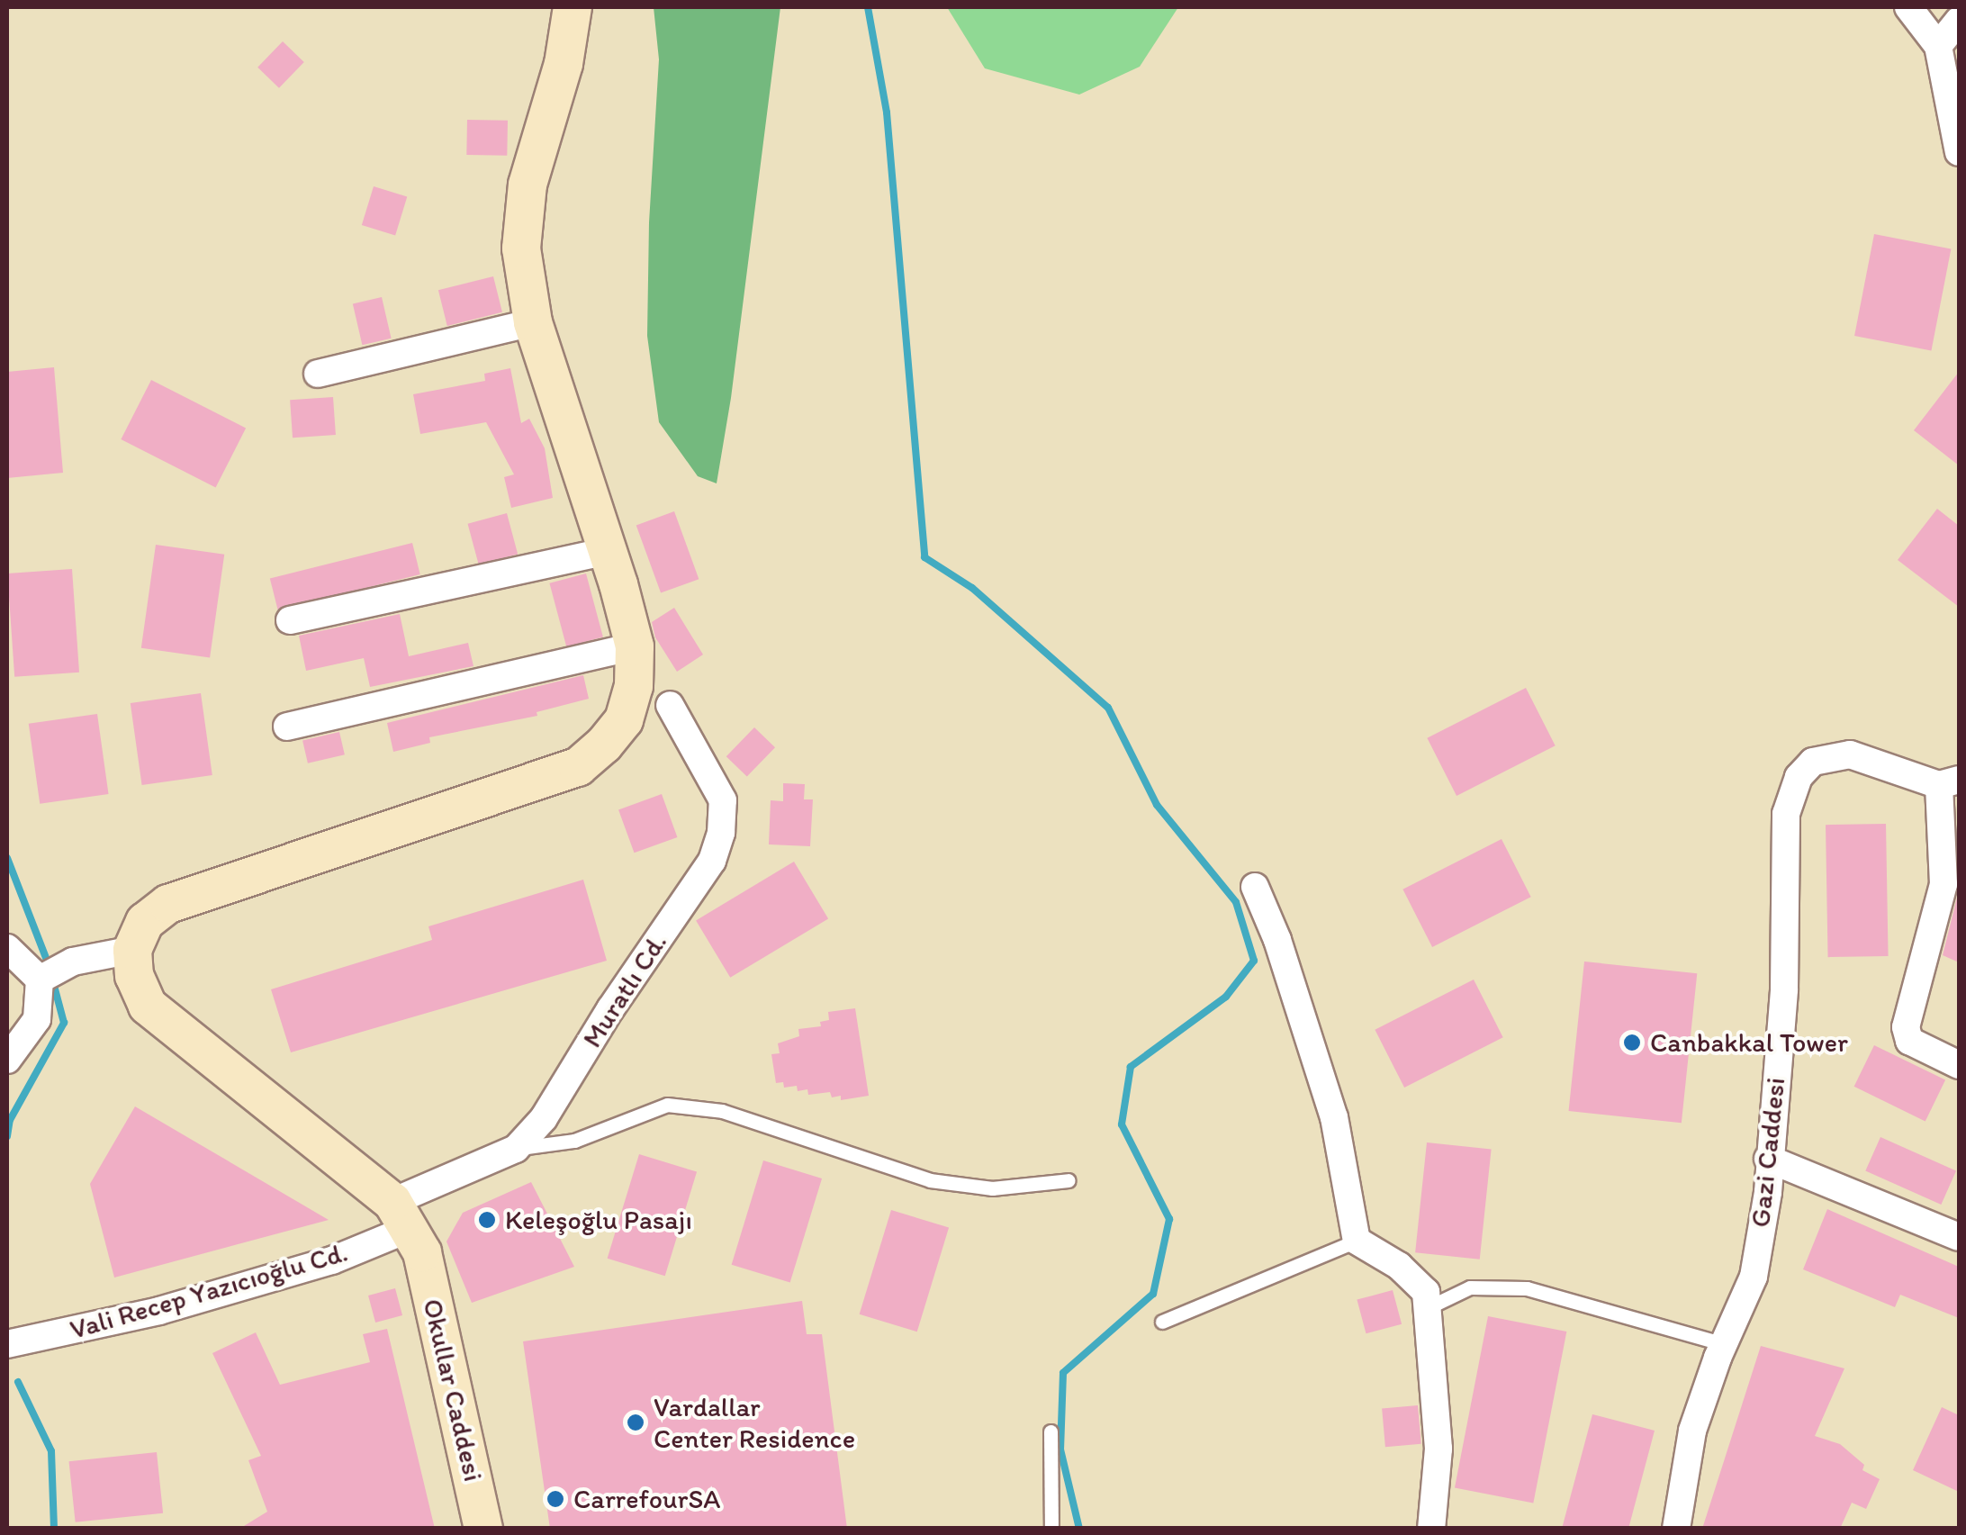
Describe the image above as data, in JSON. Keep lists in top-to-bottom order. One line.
{"streets":{"street":["Muratlı Cd.","Gazi Caddesi","Vali Recep Yazıcıoğlu Cd.","Okullar Caddesi"]},"crossings":[["Muratlı Cd.","Vali Recep Yazıcıoğlu Cd."],["Muratlı Cd.","Okullar Caddesi"],["Vali Recep Yazıcıoğlu Cd.","Okullar Caddesi"]],"places":["Canbakkal Tower","Keleşoğlu Pasajı","Vardallar Center Residence","CarrefourSA"]}
